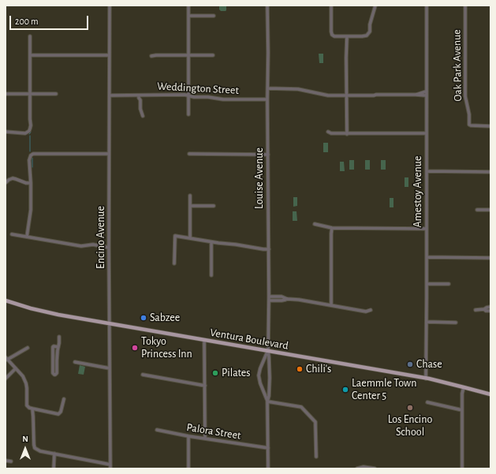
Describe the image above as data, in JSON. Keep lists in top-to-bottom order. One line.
{"streets":{"main road":["Ventura Boulevard"],"street":["Oak Park Avenue","Weddington Street","Louise Avenue","Amestoy Avenue","Encino Avenue","Palora Street"]},"crossings":[["Weddington Street","Louise Avenue"],["Weddington Street","Encino Avenue"],["Louise Avenue","Ventura Boulevard"],["Louise Avenue","Palora Street"],["Amestoy Avenue","Ventura Boulevard"],["Encino Avenue","Ventura Boulevard"]],"places":["Sabzee","Tokyo Princess Inn","Chase","Chili's","Pilates","Laemmle Town Center 5","Los Encino School"],"scale_bar":"200 m","north":"top"}
